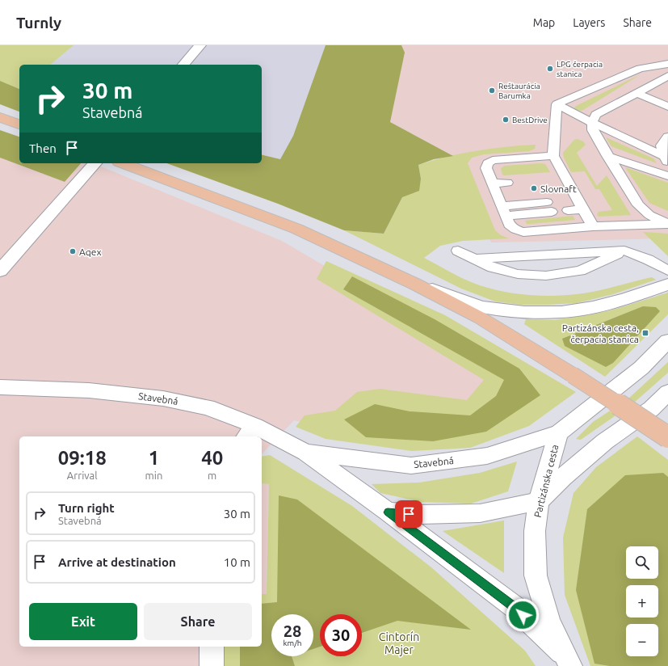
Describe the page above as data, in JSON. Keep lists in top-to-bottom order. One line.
{"streets":{"street":["Stavebná","Partizánska cesta"]},"crossings":[["Stavebná","Partizánska cesta"]],"parks":["Cintorín Majer"],"places":{"other":["LPG čerpacia stanica","Reštaurácia Barumka","BestDrive","Slovnaft","Aqex"],"transit":["Partizánska cesta, čerpacia stanica"]},"page":{"header":"Turnly","nav":["Map","Layers","Share"],"turn":["30 m","Stavebná"],"then":"Then","eta":["09:18","Arrival","1","min","40","m"],"list":[{"name":"Turn right","note":"Stavebná","value":"30 m"},{"name":"Arrive at destination","value":"10 m"}],"map_buttons":["+","−"],"buttons":["Exit","Share"],"speed":"28 km/h","limit":"30"}}
